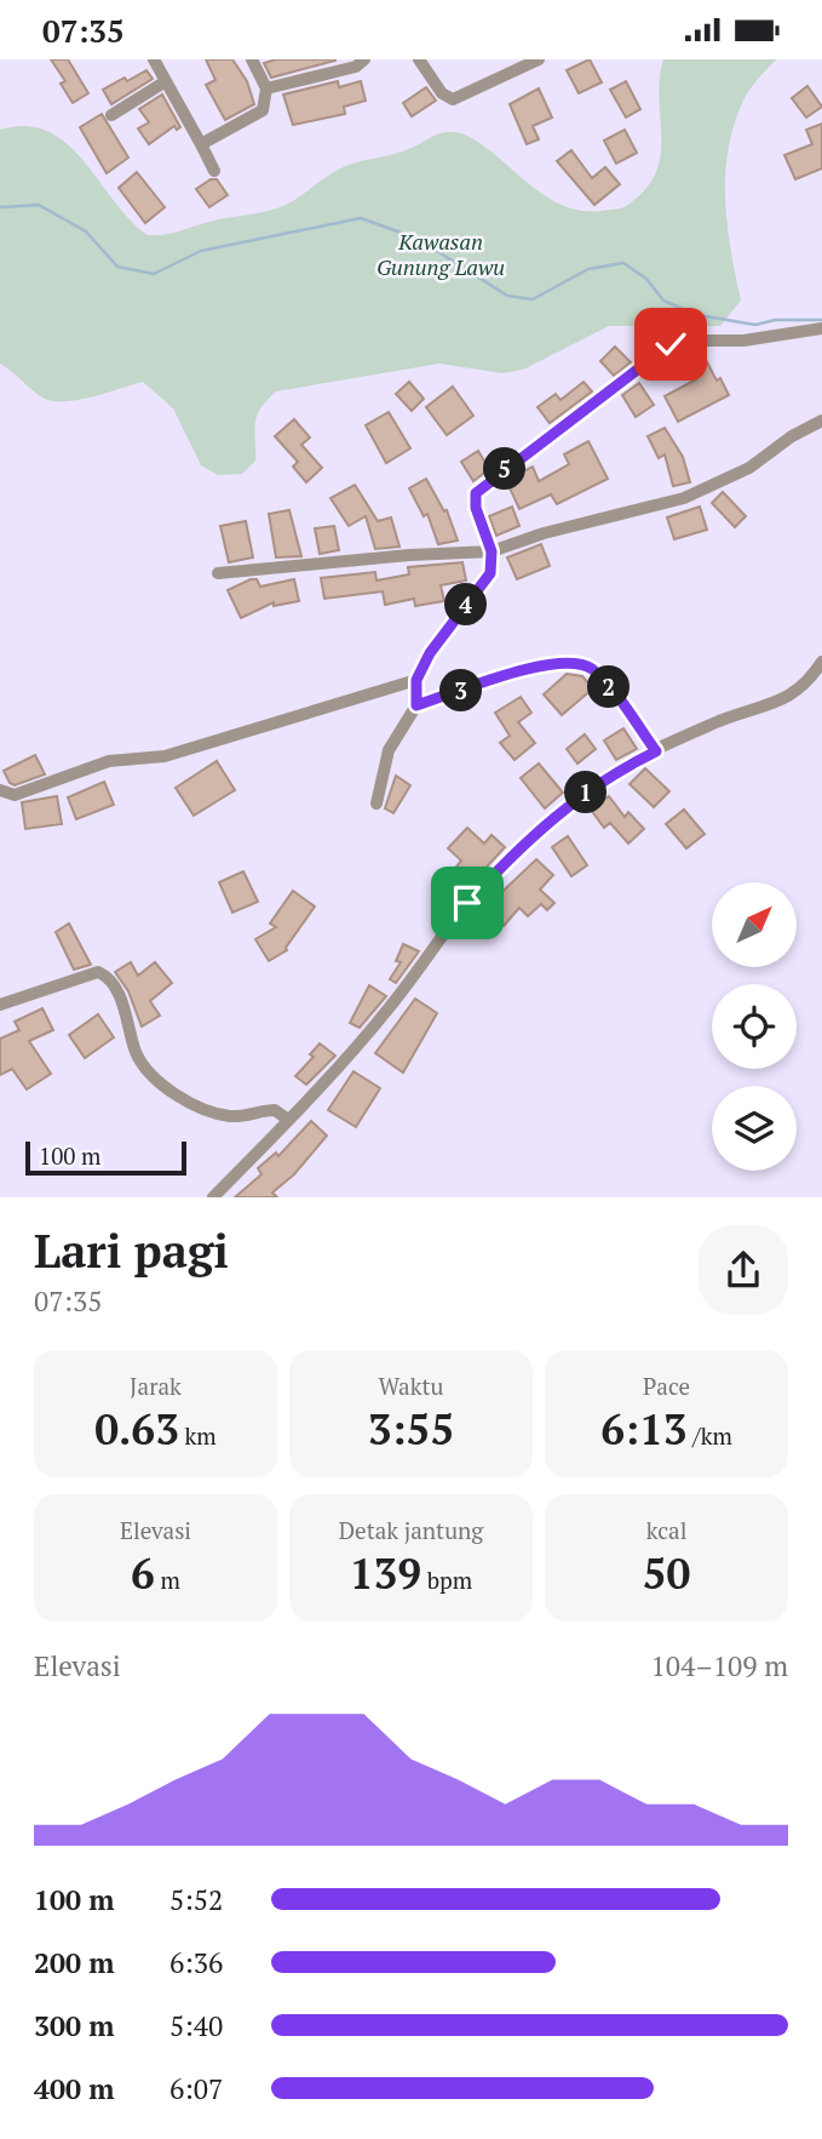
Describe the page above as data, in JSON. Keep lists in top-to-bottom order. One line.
{"parks":["Kawasan Gunung Lawu"],"scale_bar":"100 m","north":"top right","page":{"status":"07:35","pins":["5","4","2","3","1"],"scale":"100 m","heading":["Lari pagi","07:35"],"stats":[["Jarak","0.63 km"],["Waktu","3:55"],["Pace","6:13 /km"],["Elevasi","6 m"],["Detak jantung","139 bpm"],["kcal","50"]],"chart":["Elevasi","104–109 m"],"list":[{"name":"100 m","note":"5:52"},{"name":"200 m","note":"6:36"},{"name":"300 m","note":"5:40"},{"name":"400 m","note":"6:07"}]}}
